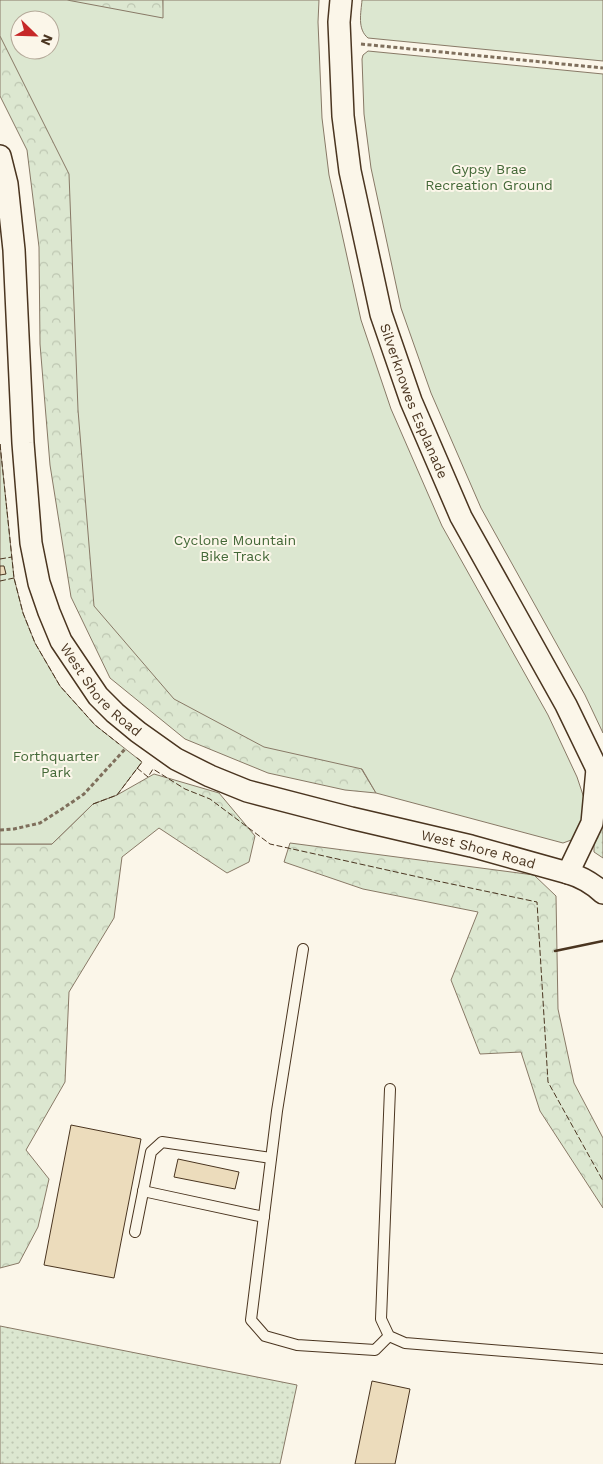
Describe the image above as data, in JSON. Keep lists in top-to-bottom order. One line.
{"streets":{"street":["Silverknowes Esplanade","West Shore Road"]},"crossings":[["Silverknowes Esplanade","West Shore Road"]],"parks":["Gypsy Brae Recreation Ground","Cyclone Mountain Bike Track","Forthquarter Park"],"north":"bottom right"}
